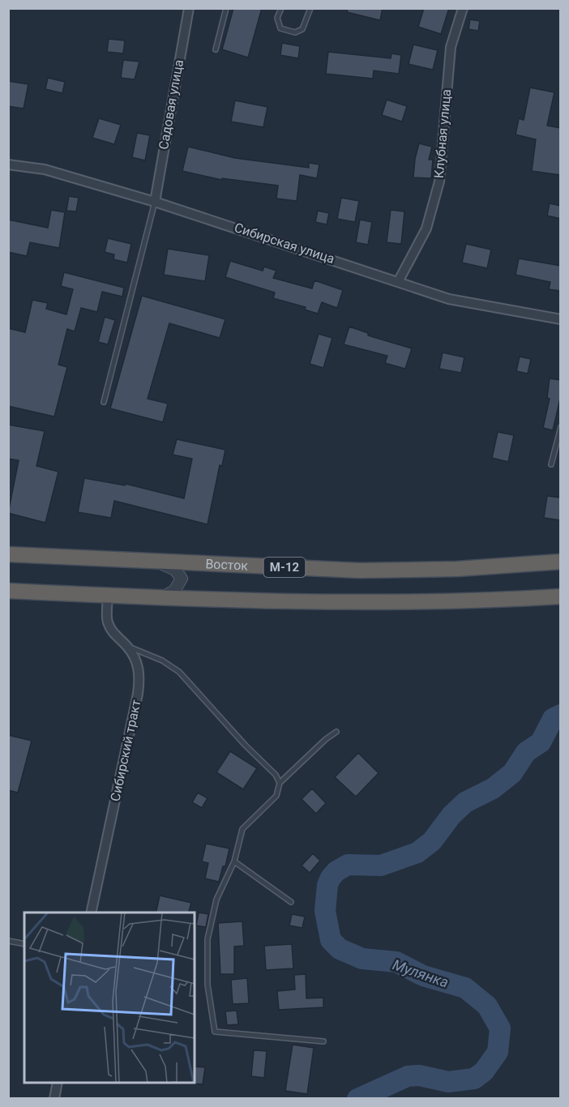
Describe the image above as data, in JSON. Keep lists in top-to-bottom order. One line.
{"streets":{"highway":["Восток","М-12"],"street":["Садовая улица","Клубная улица","Сибирская улица","Сибирский тракт"]},"crossings":[["Садовая улица","Сибирская улица"],["Клубная улица","Сибирская улица"]],"water":["Мулянка"]}
